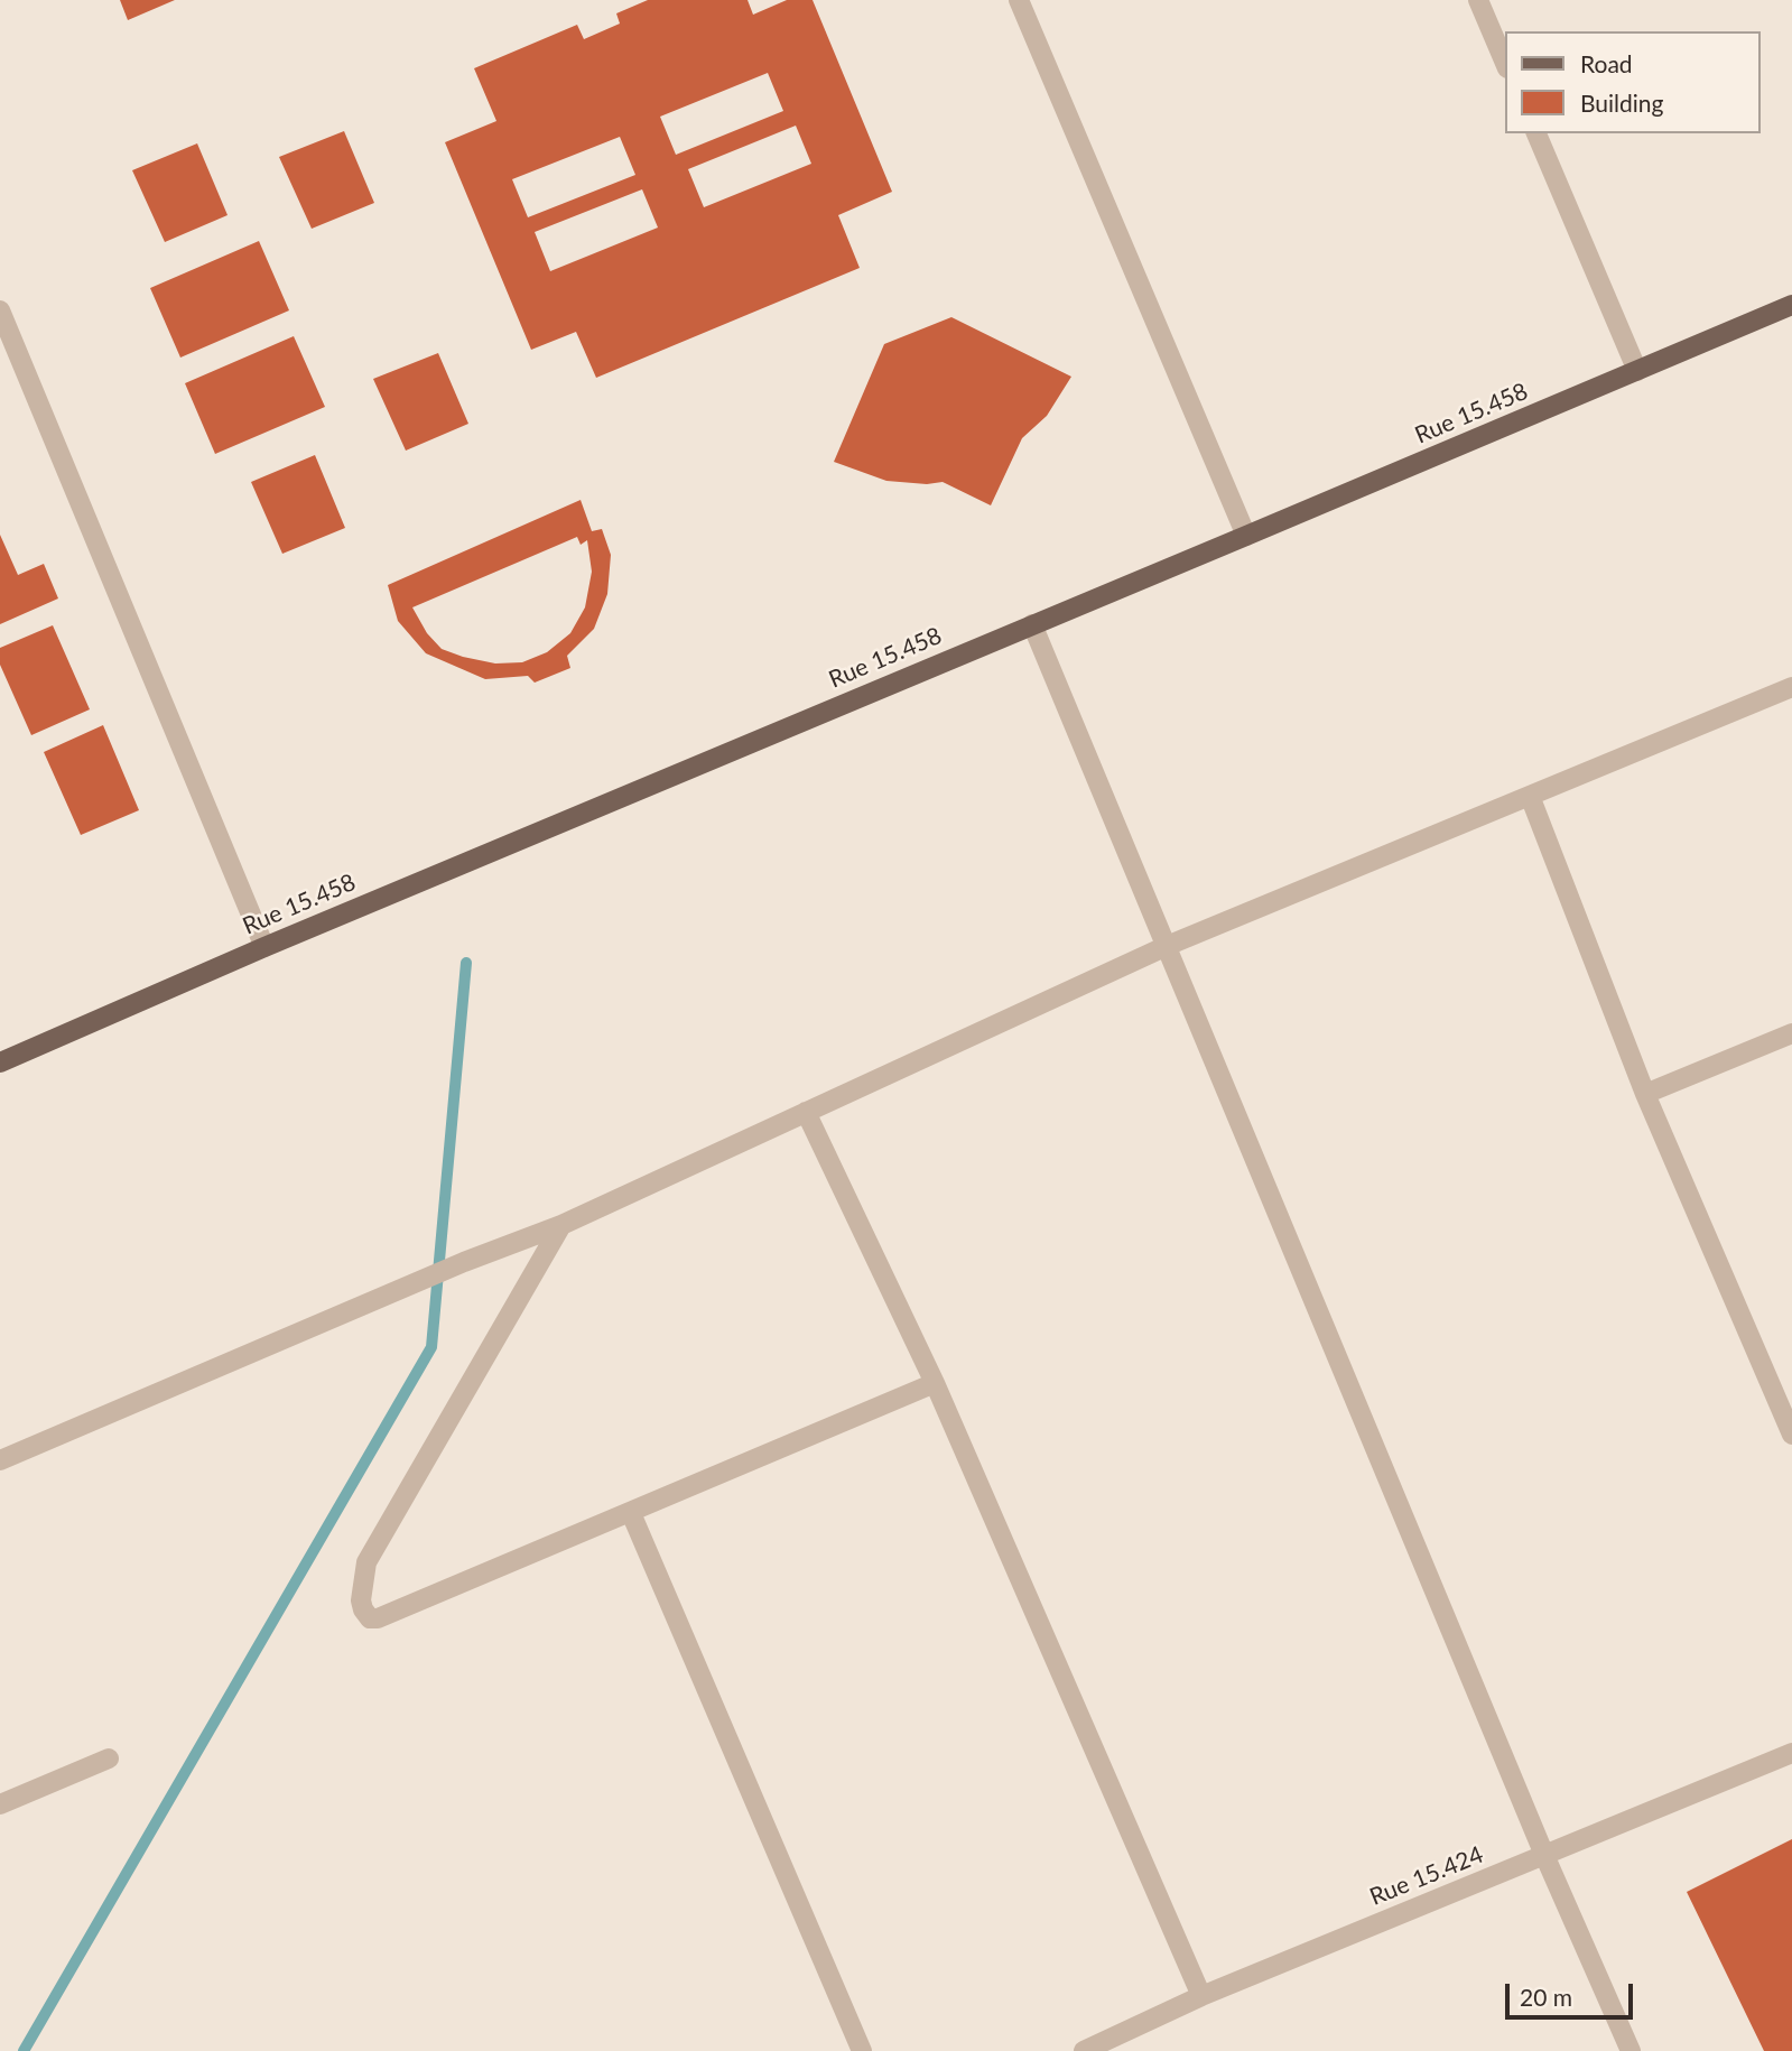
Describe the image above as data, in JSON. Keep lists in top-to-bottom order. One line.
{"streets":{"main road":["Rue 15.458"],"street":["Rue 15.424"]},"legend":["Road","Building"],"scale_bar":"20 m"}
